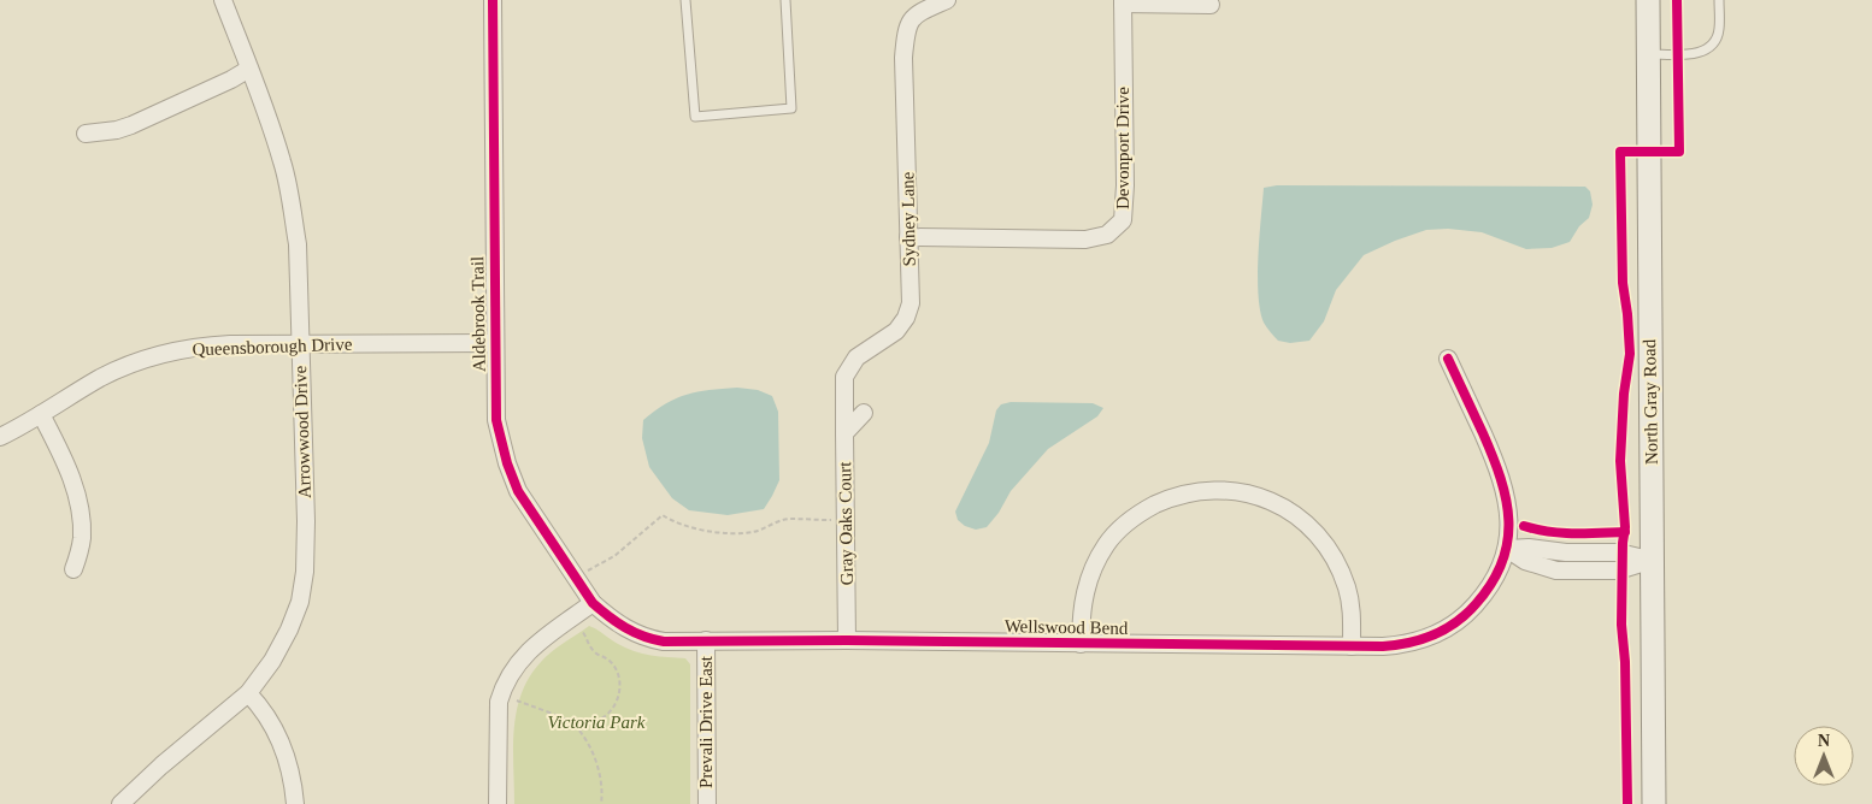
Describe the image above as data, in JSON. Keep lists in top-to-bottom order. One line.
{"streets":{"street":["Devonport Drive","Sydney Lane","Aldebrook Trail","Queensborough Drive","North Gray Road","Arrowwood Drive","Gray Oaks Court","Wellswood Bend","Prevali Drive East"]},"crossings":[["Devonport Drive","Sydney Lane"],["Sydney Lane","Gray Oaks Court"],["Aldebrook Trail","Queensborough Drive"],["Aldebrook Trail","Wellswood Bend"],["Queensborough Drive","Arrowwood Drive"],["Gray Oaks Court","Wellswood Bend"],["Wellswood Bend","Prevali Drive East"]],"parks":["Victoria Park"],"north":"top"}
